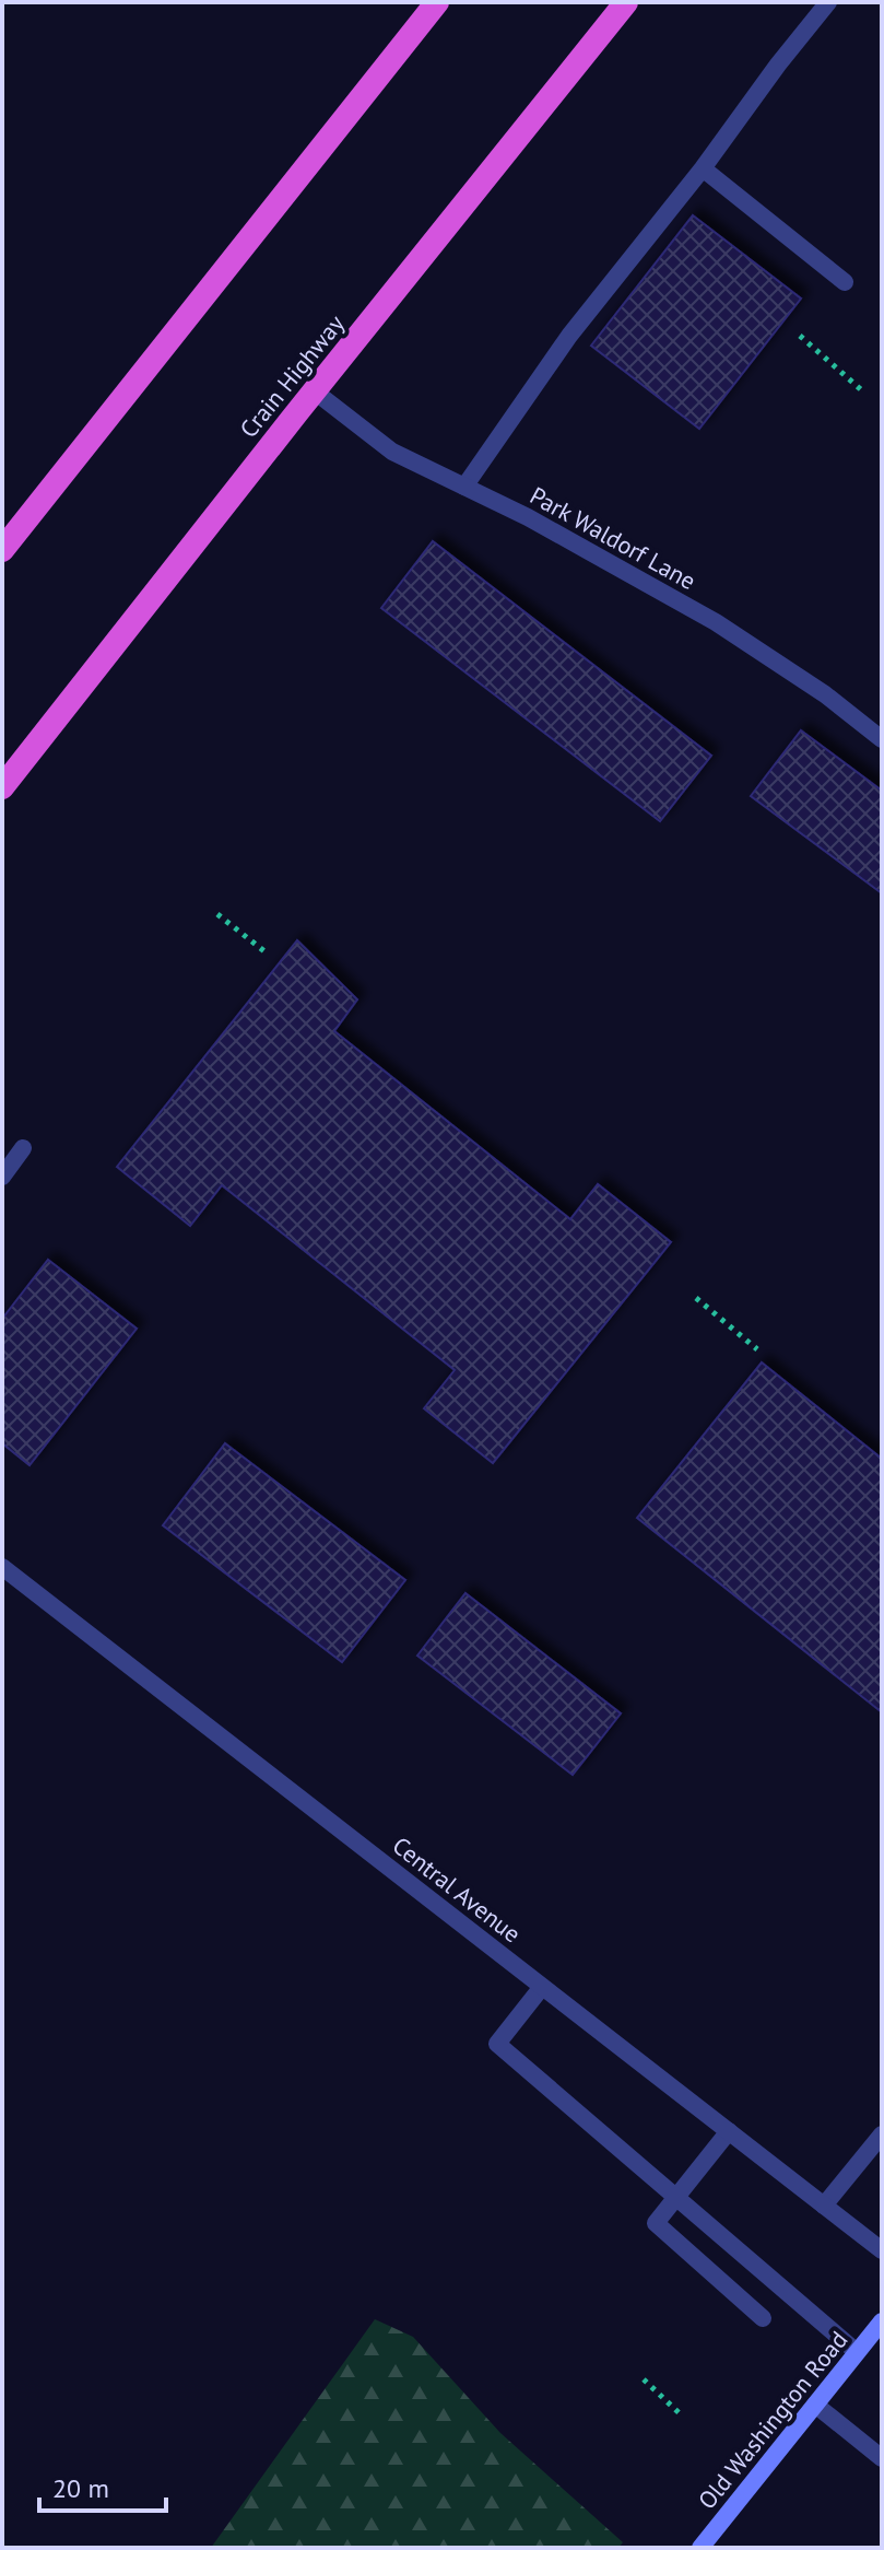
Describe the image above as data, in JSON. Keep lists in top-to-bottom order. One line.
{"streets":{"highway":["Crain Highway"],"main road":["Old Washington Road"],"street":["Park Waldorf Lane","Central Avenue"]},"crossings":[["Crain Highway","Park Waldorf Lane"]],"scale_bar":"20 m"}
